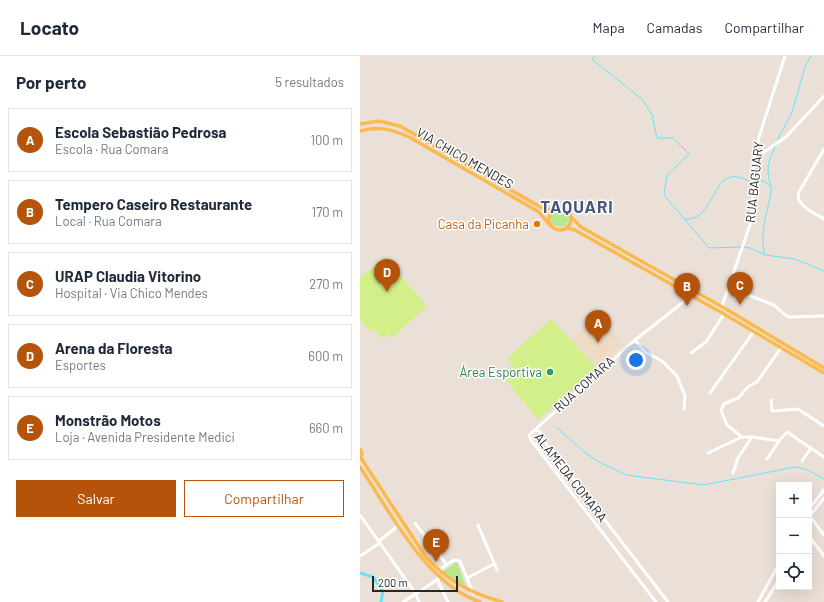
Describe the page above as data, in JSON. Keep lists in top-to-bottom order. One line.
{"streets":{"main road":["VIA CHICO MENDES"],"street":["RUA BAGUARY","RUA COMARA","ALAMEDA COMARA"]},"crossings":[["RUA COMARA","ALAMEDA COMARA"]],"districts":["TAQUARI"],"places":["Casa da Picanha","Área Esportiva"],"scale_bar":"200 m","page":{"header":"Locato","nav":["Mapa","Camadas","Compartilhar"],"heading":["Por perto","5 resultados"],"list":[{"mark":"A","name":"Escola Sebastião Pedrosa","note":"Escola · Rua Comara","value":"100 m"},{"mark":"B","name":"Tempero Caseiro Restaurante","note":"Local · Rua Comara","value":"170 m"},{"mark":"C","name":"URAP Claudia Vitorino","note":"Hospital · Via Chico Mendes","value":"270 m"},{"mark":"D","name":"Arena da Floresta","note":"Esportes","value":"600 m"},{"mark":"E","name":"Monstrão Motos","note":"Loja · Avenida Presidente Medici","value":"660 m"}],"pins":["D","C","B","A","E"],"buttons":["Salvar","Compartilhar"],"map_buttons":["+","−"],"scale":"200 m"}}
